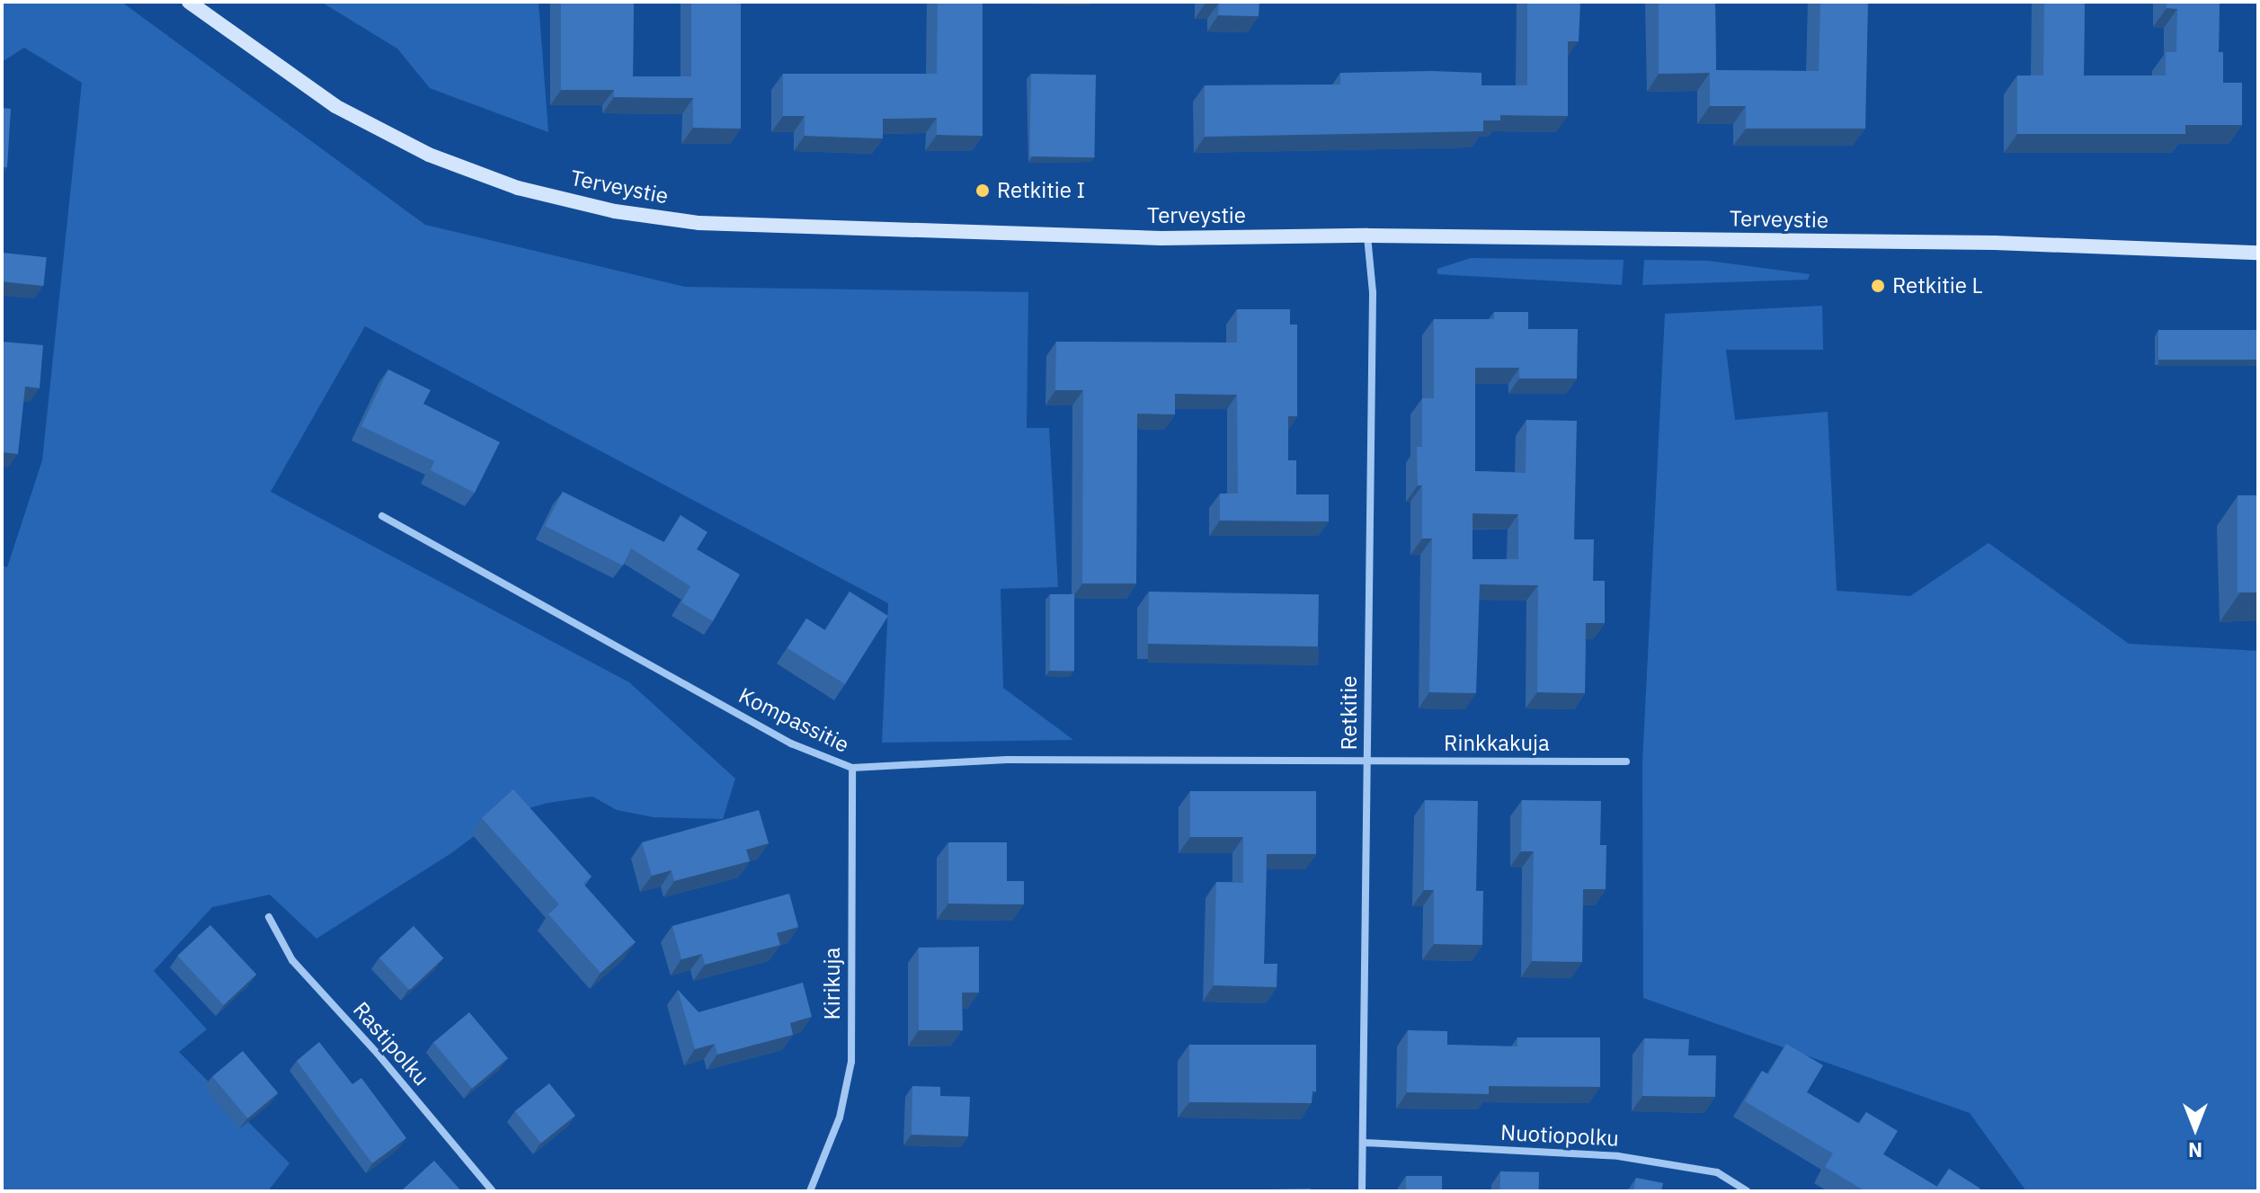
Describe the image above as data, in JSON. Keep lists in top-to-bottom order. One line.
{"streets":{"main road":["Terveystie"],"street":["Retkitie","Kompassitie","Rinkkakuja","Kirikuja","Rastipolku","Nuotiopolku"]},"crossings":[["Terveystie","Retkitie"],["Retkitie","Kompassitie"],["Retkitie","Rinkkakuja"],["Retkitie","Nuotiopolku"],["Kompassitie","Rinkkakuja"],["Kompassitie","Kirikuja"]],"places":["Retkitie I","Retkitie L"],"north":"bottom"}
